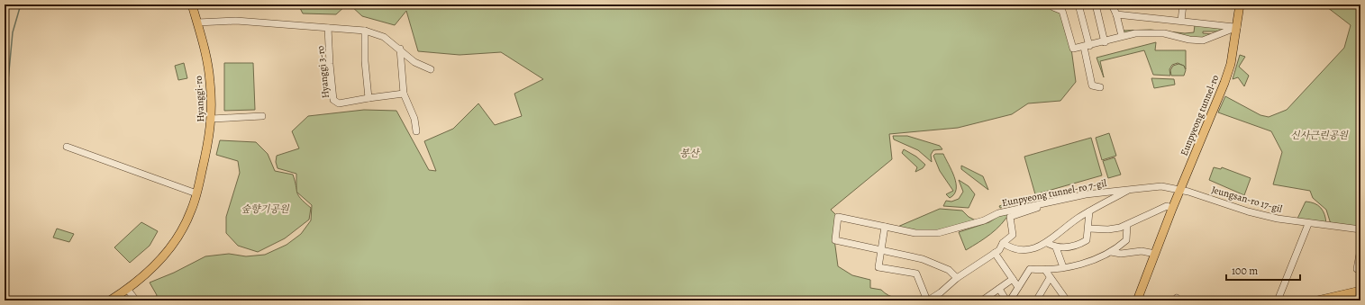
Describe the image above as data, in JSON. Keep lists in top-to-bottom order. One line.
{"streets":{"main road":["Hyanggi-ro","Eunpyeong tunnel-ro"],"street":["Hyanggi 3-ro","Eunpyeong tunnel-ro 7-gil","Jeungsan-ro 17-gil"]},"crossings":[["Eunpyeong tunnel-ro","Eunpyeong tunnel-ro 7-gil"],["Eunpyeong tunnel-ro","Jeungsan-ro 17-gil"],["Eunpyeong tunnel-ro 7-gil","Jeungsan-ro 17-gil"]],"parks":["신사근린공원","봉산","숲향기공원"],"scale_bar":"100 m"}
